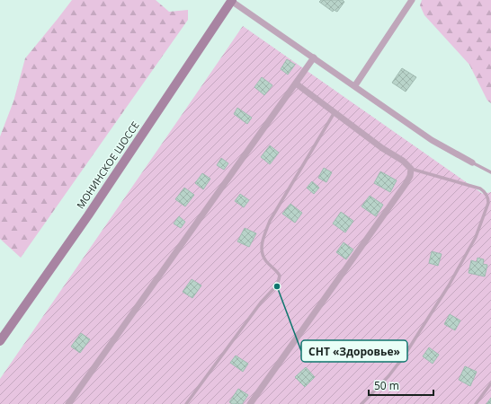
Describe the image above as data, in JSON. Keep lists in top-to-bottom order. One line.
{"streets":{"main road":["МОНИНСКОЕ ШОССЕ"]},"places":["СНТ «Здоровье»"],"scale_bar":"50 m"}
